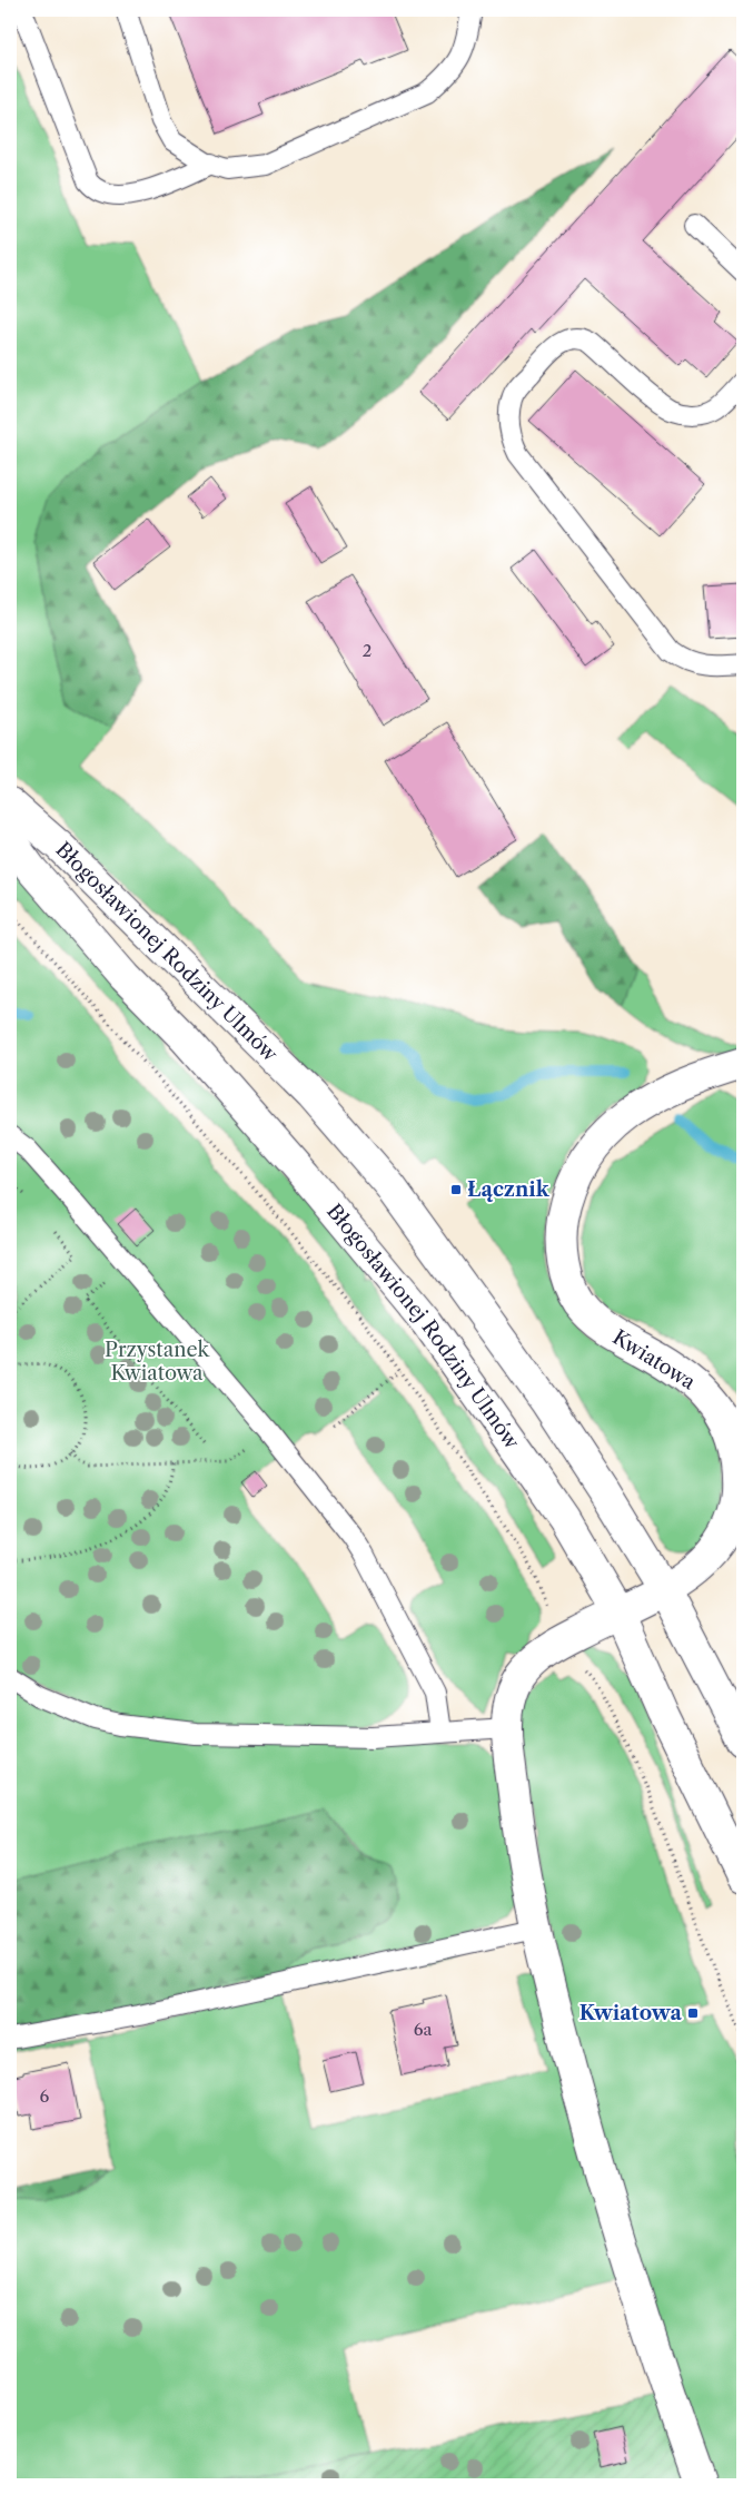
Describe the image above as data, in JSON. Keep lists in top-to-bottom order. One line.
{"streets":{"main road":["Błogosławionej Rodziny Ulmów","Kwiatowa"]},"crossings":[["Błogosławionej Rodziny Ulmów","Kwiatowa"]],"parks":["Przystanek Kwiatowa"],"places":{"transit":["Łącznik","Kwiatowa"]},"house_numbers":["2","6a","6"]}
